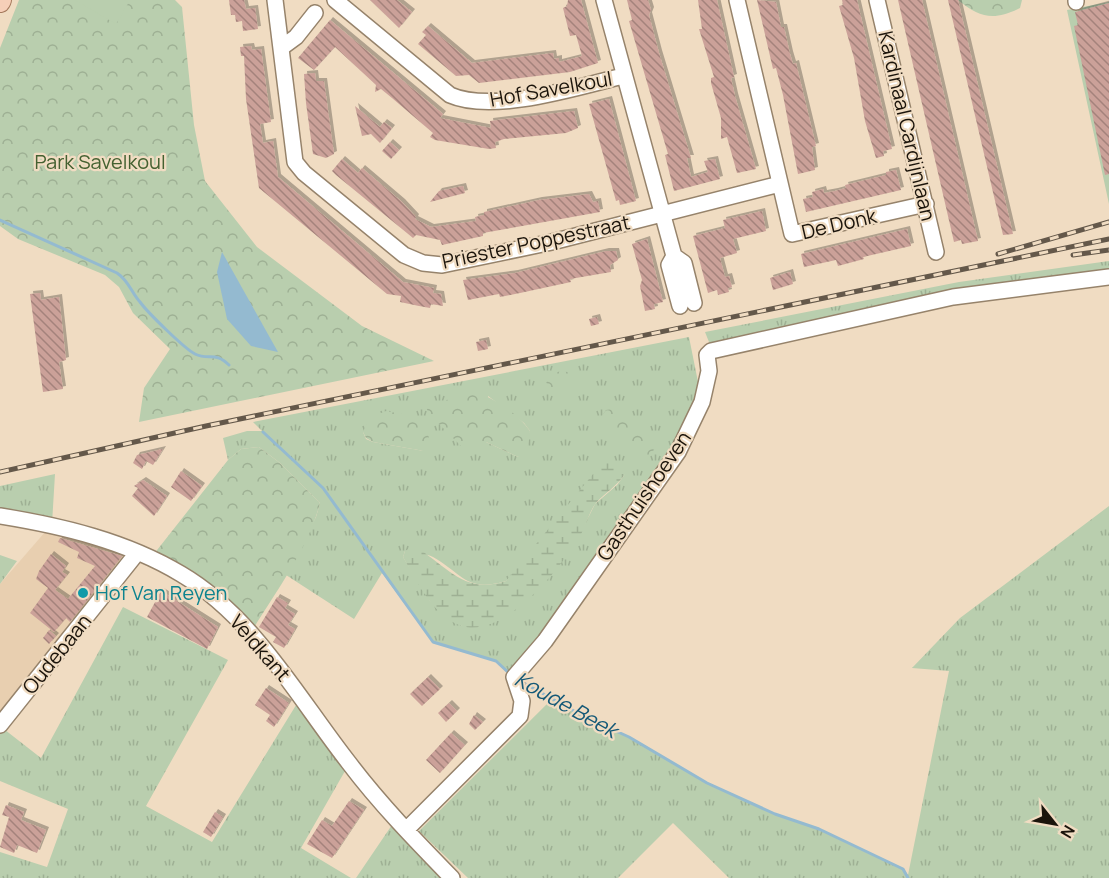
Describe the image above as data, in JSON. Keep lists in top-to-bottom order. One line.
{"streets":{"street":["Hof Savelkoul","Kardinaal Cardijnlaan","De Donk","Priester Poppestraat","Gasthuishoeven","Veldkant","Oudebaan"]},"crossings":[["Kardinaal Cardijnlaan","De Donk"],["De Donk","Priester Poppestraat"],["Gasthuishoeven","Veldkant"],["Veldkant","Oudebaan"]],"water":["Koude Beek"],"parks":["Park Savelkoul"],"places":["Hof Van Reyen"],"north":"bottom right"}
